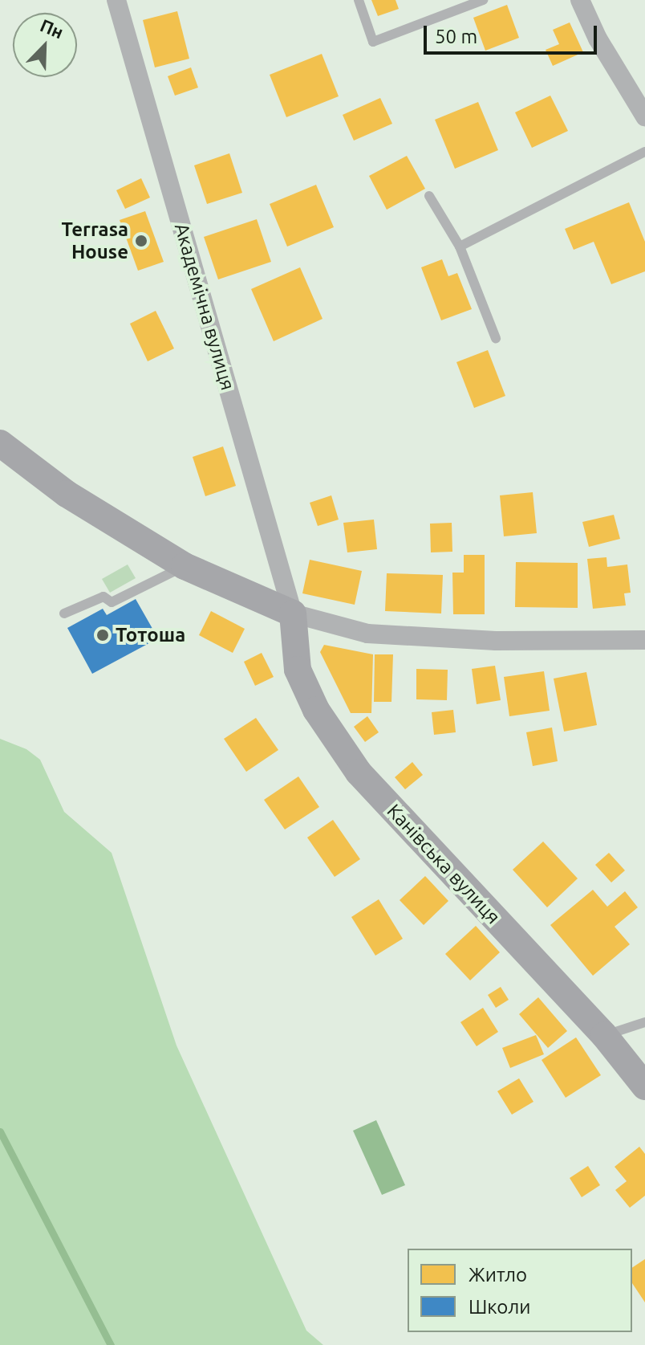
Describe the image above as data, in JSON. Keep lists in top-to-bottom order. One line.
{"streets":{"street":["Академічна вулиця","Канівська вулиця"]},"crossings":[["Академічна вулиця","Канівська вулиця"]],"places":["Terrasa House","Тотоша"],"legend":["Житло","Школи"],"scale_bar":"50 m","north":"top right"}
